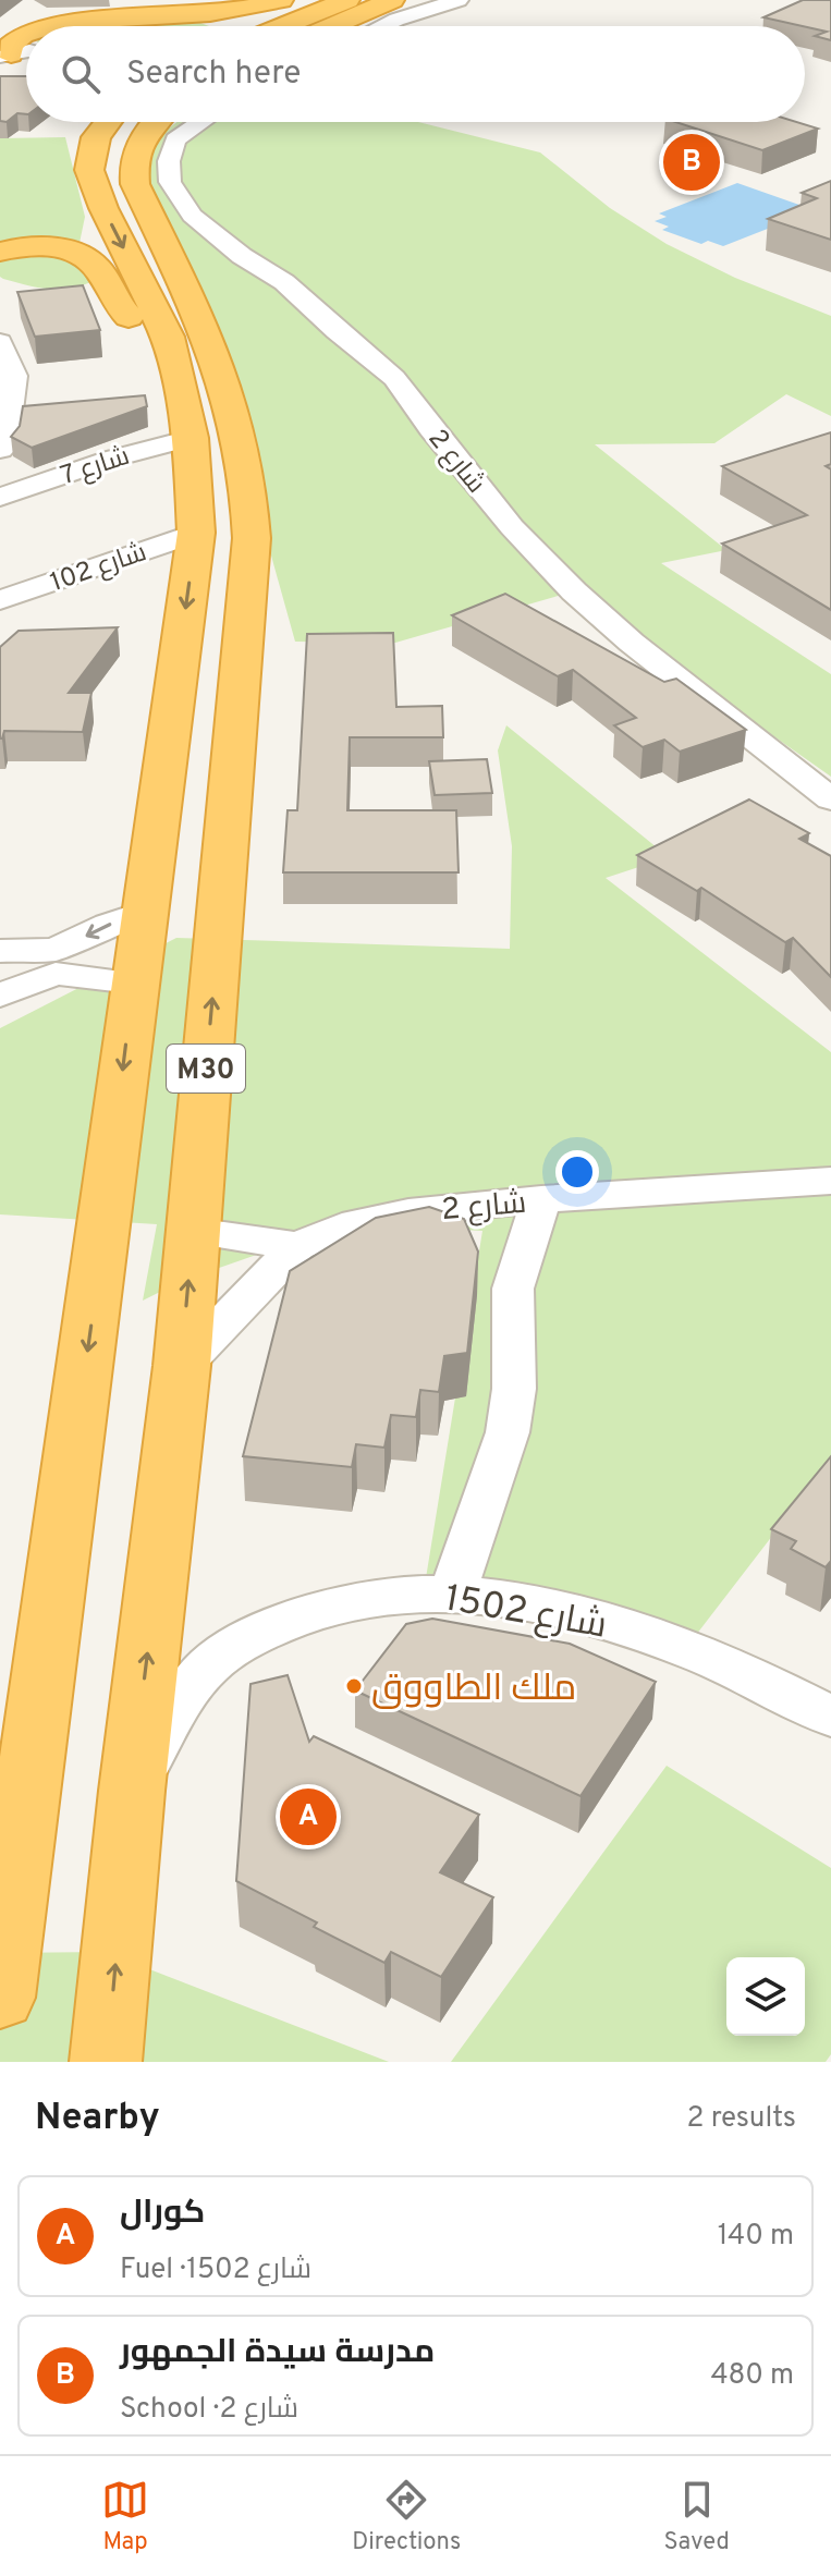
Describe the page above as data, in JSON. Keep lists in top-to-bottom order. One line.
{"streets":{"highway":["M30"],"street":["شارع 2","شارع 7","شارع 102","شارع 1502"]},"crossings":[["شارع 2","M30"],["شارع 7","M30"],["شارع 102","M30"],["M30","شارع 1502"]],"places":["ملك الطاووق"],"page":{"search":"Search here","pins":["B","A"],"heading":["Nearby","2 results"],"list":[{"mark":"A","name":"كورال","note":"Fuel · شارع 1502","value":"140 m"},{"mark":"B","name":"مدرسة سيدة الجمهور","note":"School · شارع 2","value":"480 m"}],"nav":["Map","Directions","Saved"]}}
